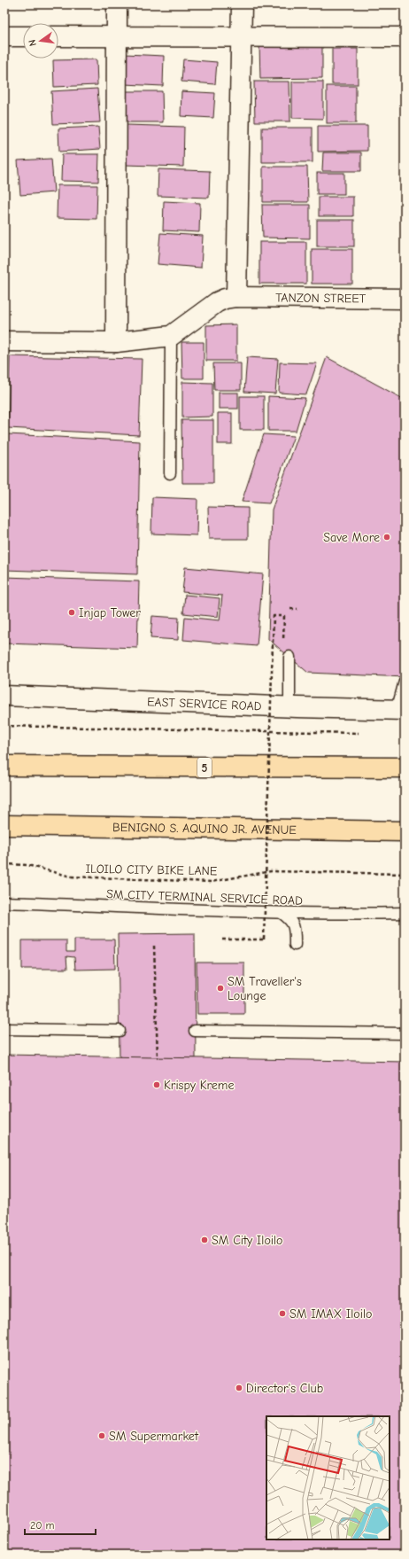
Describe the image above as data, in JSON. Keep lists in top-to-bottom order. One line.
{"streets":{"highway":["5","BENIGNO S. AQUINO JR. AVENUE"],"street":["TANZON STREET","EAST SERVICE ROAD"],"lane":["SM CITY TERMINAL SERVICE ROAD"],"path":["ILOILO CITY BIKE LANE"]},"places":["Save More","Injap Tower","SM Traveller's Lounge","Krispy Kreme","SM City Iloilo","SM IMAX Iloilo","Director's Club","SM Supermarket"],"scale_bar":"20 m","north":"left"}
